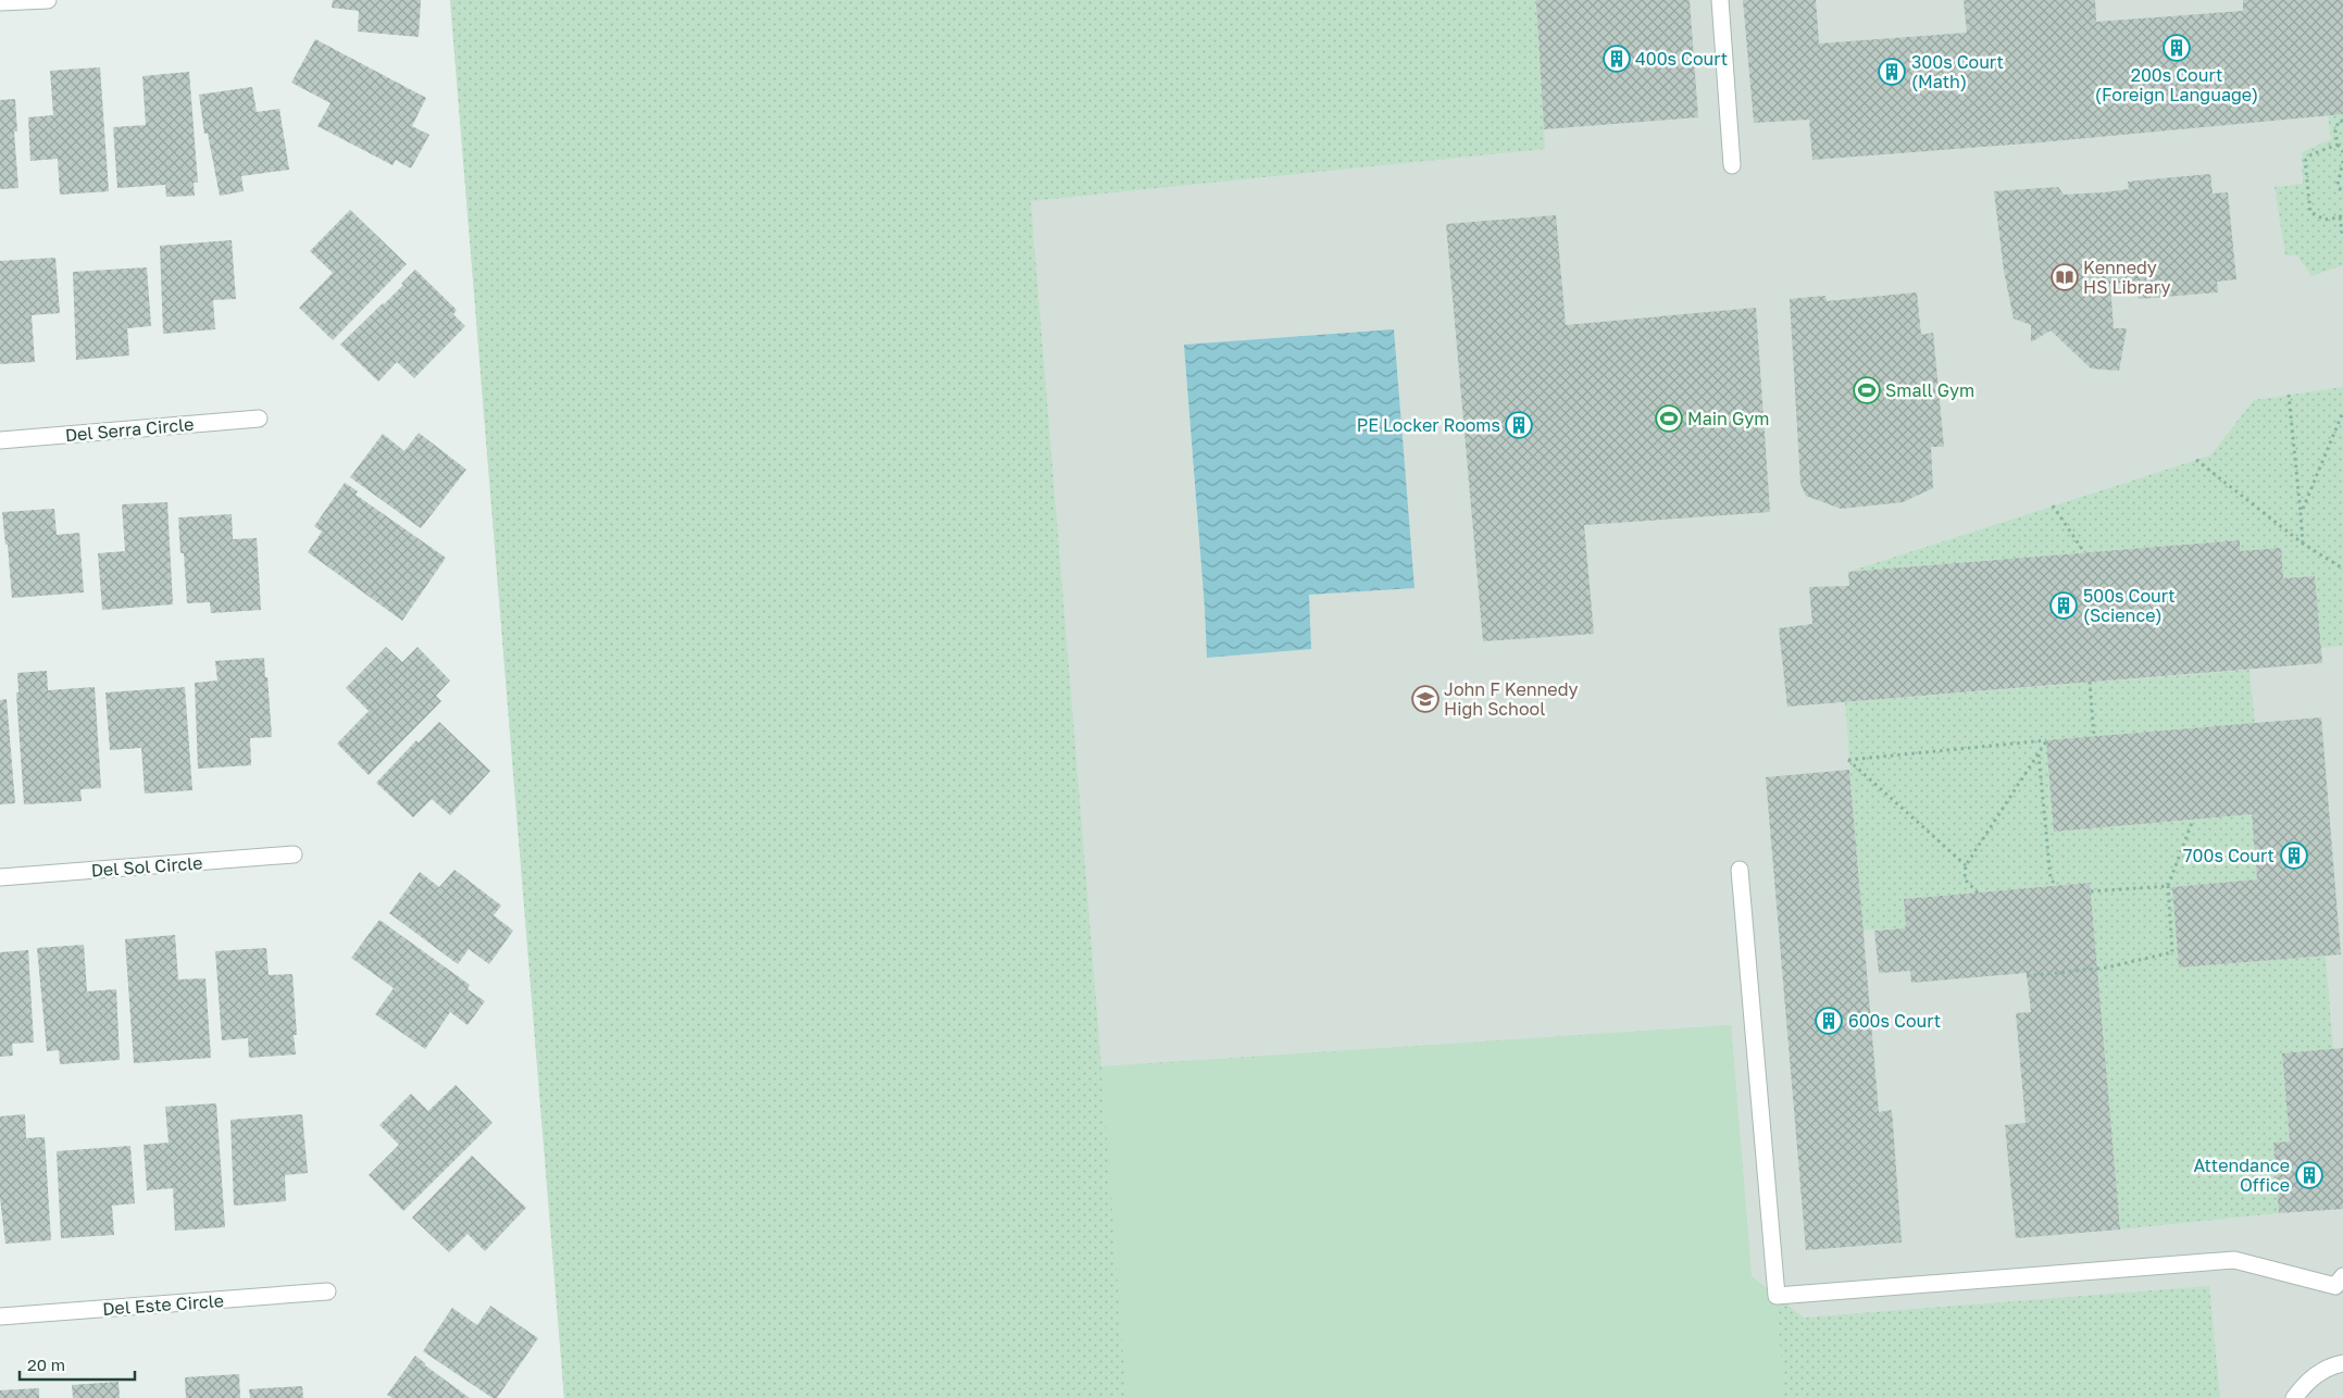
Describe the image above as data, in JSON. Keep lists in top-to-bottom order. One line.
{"streets":{"street":["Del Serra Circle","Del Sol Circle","Del Este Circle"]},"places":{"building":["200s Court (Foreign Language)","400s Court","300s Court (Math)","PE Locker Rooms","500s Court (Science)","700s Court","600s Court","Attendance Office"],"library":["Kennedy HS Library"],"sports":["Small Gym","Main Gym"],"school or university":["John F Kennedy High School"]},"scale_bar":"20 m"}
